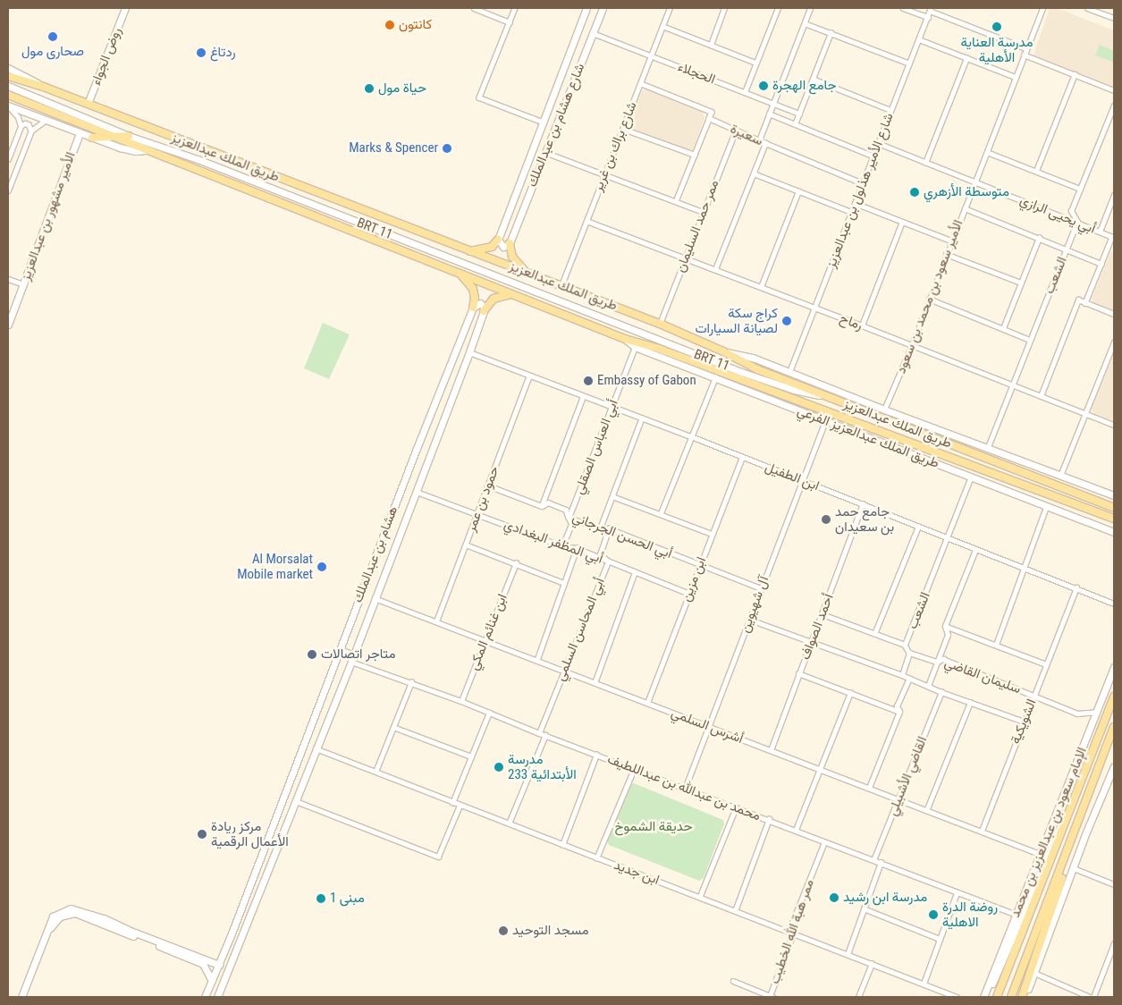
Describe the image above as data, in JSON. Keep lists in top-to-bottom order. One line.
{"streets":{"main road":["طريق الملك عبدالعزيز","الإمام سعود بن عبدالعزيز بن محمد"],"street":["روض الجواء","الحجلاء","شارع هشام بن عبدالملك","سعيرة","شارع براك بن غرير","شارع الأمير هذلول بن عبدالعزيز","أبي يحيى الرازي","الأمير مشهور بن عبدالعزيز","ممر حمد السليمان","BRT 11","الشعب","الأمير سعود بن محمد بن سعود","رماح","طريق الملك عبدالعزيز الفرعي","أبي العباس الصقلي","ابن الطفيل","حمود بن عمر","أبي الحسن الجرجاني","أبي المظفر البغدادي","هشام بن عبدالملك","ابن مزين","آل شهيوين","أحمد الصواف","أبي المحاسن السلمي","ابن غنائم المكي","سليمان القاضي","الشويكية","أشرس السلمي","القاضي الأشبيلي","محمد بن عبدالله بن عبداللطيف","ابن جديد","ممر هبة الله الخطيب"]},"crossings":[["روض الجواء","طريق الملك عبدالعزيز"],["الحجلاء","شارع هشام بن عبدالملك"],["الحجلاء","شارع براك بن غرير"],["سعيرة","شارع براك بن غرير"],["سعيرة","شارع الأمير هذلول بن عبدالعزيز"],["سعيرة","ممر حمد السليمان"],["شارع براك بن غرير","طريق الملك عبدالعزيز"],["شارع براك بن غرير","رماح"],["طريق الملك عبدالعزيز","ممر حمد السليمان"],["طريق الملك عبدالعزيز","BRT 11"],["طريق الملك عبدالعزيز","طريق الملك عبدالعزيز الفرعي"],["شارع الأمير هذلول بن عبدالعزيز","أبي يحيى الرازي"],["شارع الأمير هذلول بن عبدالعزيز","رماح"],["أبي يحيى الرازي","الشعب"],["أبي يحيى الرازي","الأمير سعود بن محمد بن سعود"],["ممر حمد السليمان","رماح"],["الشعب","رماح"],["الشعب","طريق الملك عبدالعزيز الفرعي"],["الشعب","ابن الطفيل"],["الأمير سعود بن محمد بن سعود","رماح"],["طريق الملك عبدالعزيز الفرعي","أبي العباس الصقلي"],["طريق الملك عبدالعزيز الفرعي","آل شهيوين"],["أبي العباس الصقلي","ابن الطفيل"],["أبي العباس الصقلي","أبي الحسن الجرجاني"],["أبي العباس الصقلي","أبي المظفر البغدادي"],["ابن الطفيل","حمود بن عمر"],["ابن الطفيل","هشام بن عبدالملك"],["ابن الطفيل","ابن مزين"],["ابن الطفيل","آل شهيوين"],["ابن الطفيل","أحمد الصواف"],["ابن الطفيل","الشويكية"],["حمود بن عمر","أبي الحسن الجرجاني"],["حمود بن عمر","أبي المظفر البغدادي"],["حمود بن عمر","أشرس السلمي"],["أبي الحسن الجرجاني","ابن مزين"],["أبي الحسن الجرجاني","آل شهيوين"],["أبي الحسن الجرجاني","أبي المحاسن السلمي"],["أبي المظفر البغدادي","هشام بن عبدالملك"],["أبي المظفر البغدادي","ابن مزين"],["أبي المظفر البغدادي","أبي المحاسن السلمي"],["هشام بن عبدالملك","أشرس السلمي"],["هشام بن عبدالملك","محمد بن عبدالله بن عبداللطيف"],["هشام بن عبدالملك","ابن جديد"],["ابن مزين","أشرس السلمي"],["آل شهيوين","أشرس السلمي"],["آل شهيوين","محمد بن عبدالله بن عبداللطيف"],["أحمد الصواف","أشرس السلمي"],["أبي المحاسن السلمي","أشرس السلمي"],["أبي المحاسن السلمي","محمد بن عبدالله بن عبداللطيف"],["ابن غنائم المكي","أشرس السلمي"],["ابن غنائم المكي","محمد بن عبدالله بن عبداللطيف"],["سليمان القاضي","الشويكية"],["سليمان القاضي","الإمام سعود بن عبدالعزيز بن محمد"],["الشويكية","أشرس السلمي"],["أشرس السلمي","القاضي الأشبيلي"],["أشرس السلمي","الإمام سعود بن عبدالعزيز بن محمد"],["القاضي الأشبيلي","محمد بن عبدالله بن عبداللطيف"],["محمد بن عبدالله بن عبداللطيف","الإمام سعود بن عبدالعزيز بن محمد"],["محمد بن عبدالله بن عبداللطيف","ممر هبة الله الخطيب"],["ابن جديد","ممر هبة الله الخطيب"]],"parks":["حديقة الشموخ"],"places":["كانتون","مدرسة العناية الأهلية","صحارى مول","ردتاغ","جامع الهجرة","حياة مول","Marks & Spencer","متوسطة الأزهري","كراج سكة لصيانة السيارات","Embassy of Gabon","جامع حمد بن سعيدان","Al Morsalat Mobile market","متاجر اتصالات","مدرسة الأبتدائية 233","مركز ريادة الأعمال الرقمية","مدرسة ابن رشيد","مبنى 1","روضة الدرة الاهلية","مسجد التوحيد"]}
